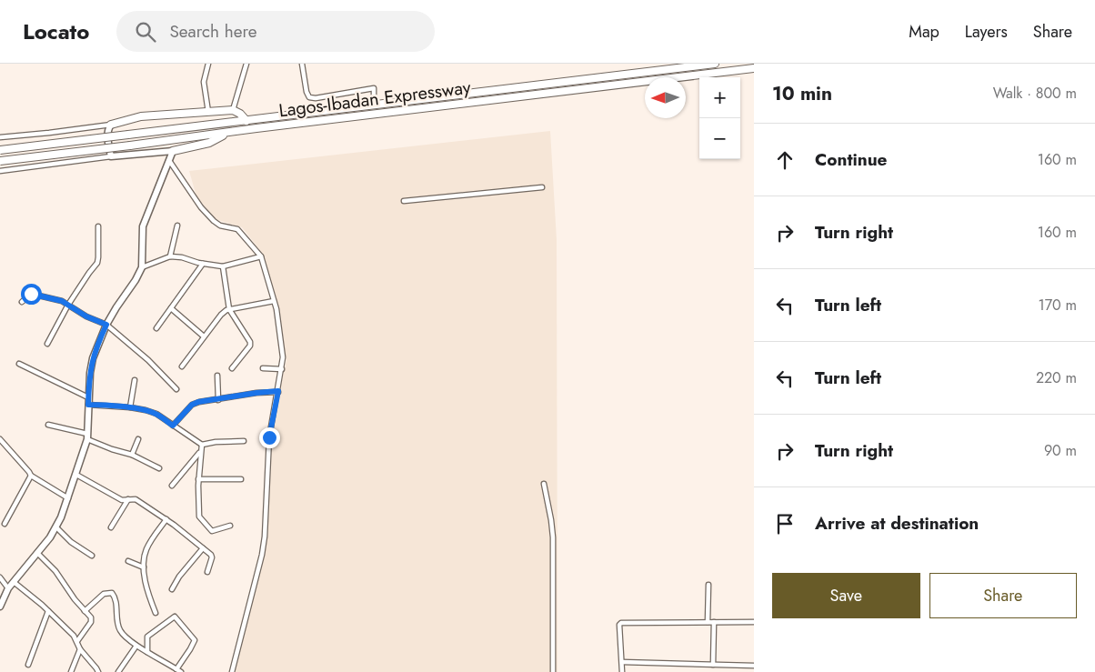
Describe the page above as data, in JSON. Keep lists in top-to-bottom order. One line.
{"streets":{"highway":["Lagos-Ibadan Expressway"]},"north":"left","page":{"header":"Locato","search":"Search here","nav":["Map","Layers","Share"],"heading":["10 min","Walk · 800 m"],"map_buttons":["+","−"],"list":[["Continue","160 m"],["Turn right","160 m"],["Turn left","170 m"],["Turn left","220 m"],["Turn right","90 m"],"Arrive at destination"],"buttons":["Save","Share"]}}
